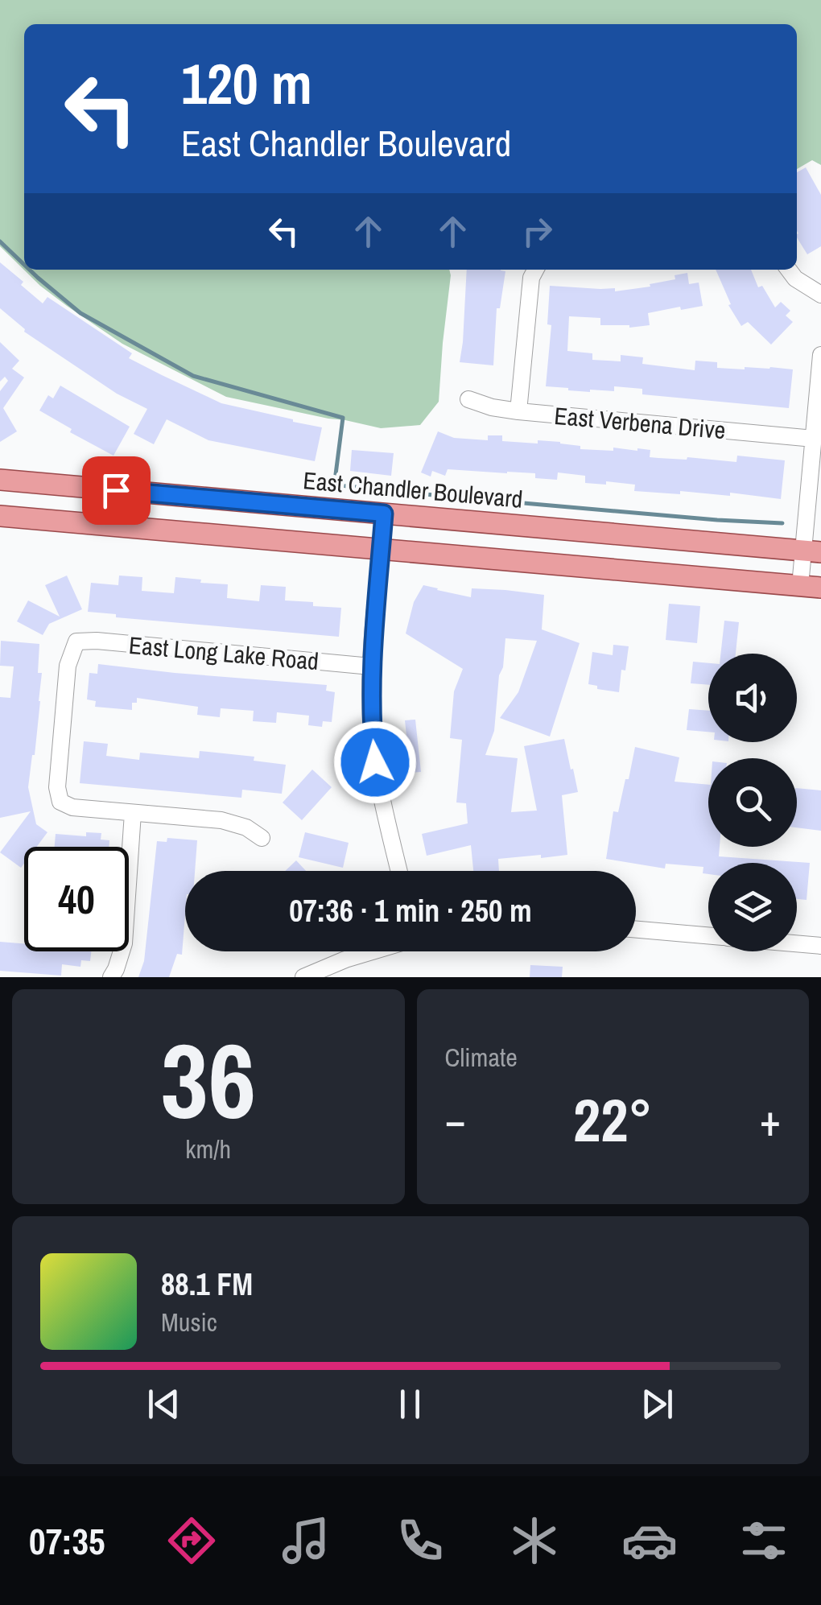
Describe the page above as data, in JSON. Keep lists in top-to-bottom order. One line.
{"streets":{"main road":["East Chandler Boulevard"],"street":["East Verbena Drive","East Long Lake Road"]},"page":{"turn":["120 m","East Chandler Boulevard"],"limit":"40","trip":"07:36 · 1 min · 250 m","tile":[["36","km/h"],"Climate"],"heat":["−","22°","+"],"song":["88.1 FM","Music"],"tabs":"07:35"}}
